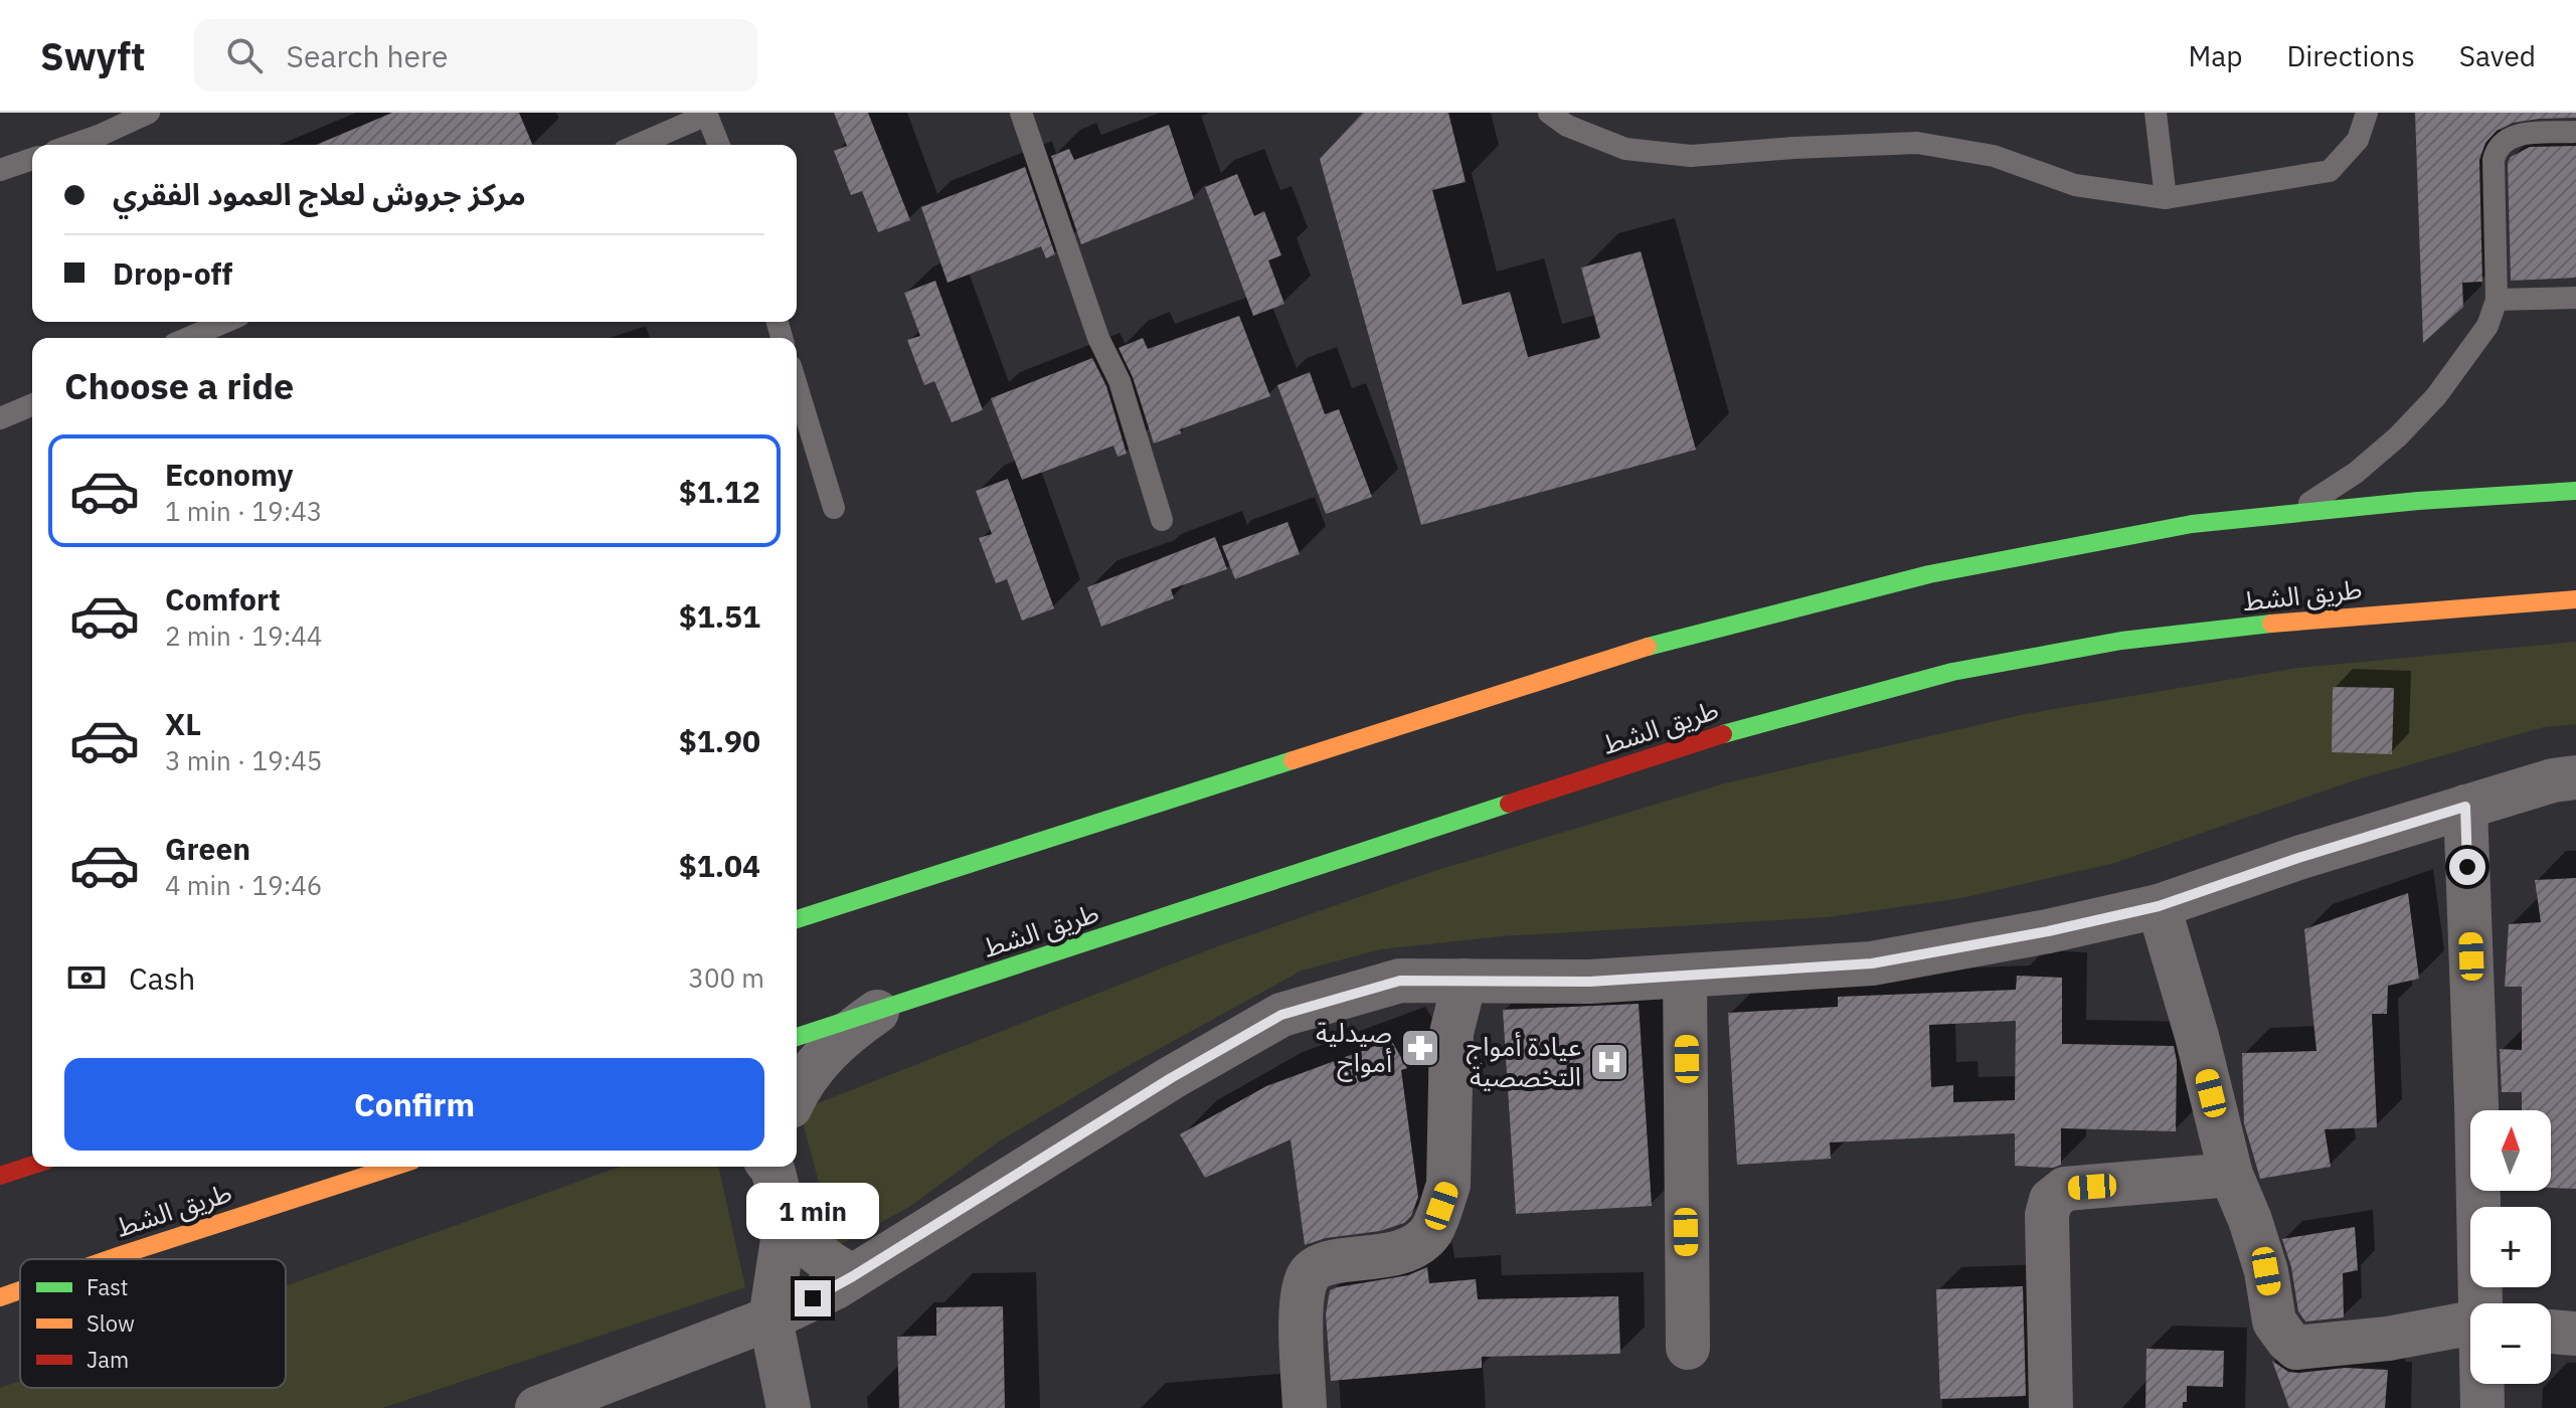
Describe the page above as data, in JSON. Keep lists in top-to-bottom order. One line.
{"streets":{"highway":["طريق الشط"]},"places":{"pharmacy":["صيدلية أمواج"],"hospital":["عيادة أمواج التخصصية"]},"legend":["Fast","Slow","Jam"],"north":"top","page":{"header":"Swyft","search":"Search here","nav":["Map","Directions","Saved"],"banner":["مركز جروش لعلاج العمود الفقري","Drop-off"],"heading":"Choose a ride","list":[{"name":"Economy","note":"1 min · 19:43","value":"$1.12"},{"name":"Comfort","note":"2 min · 19:44","value":"$1.51"},{"name":"XL","note":"3 min · 19:45","value":"$1.90"},{"name":"Green","note":"4 min · 19:46","value":"$1.04"}],"pay":["Cash","300 m"],"buttons":"Confirm","map_buttons":["+","−"],"bubble":"1 min"}}
